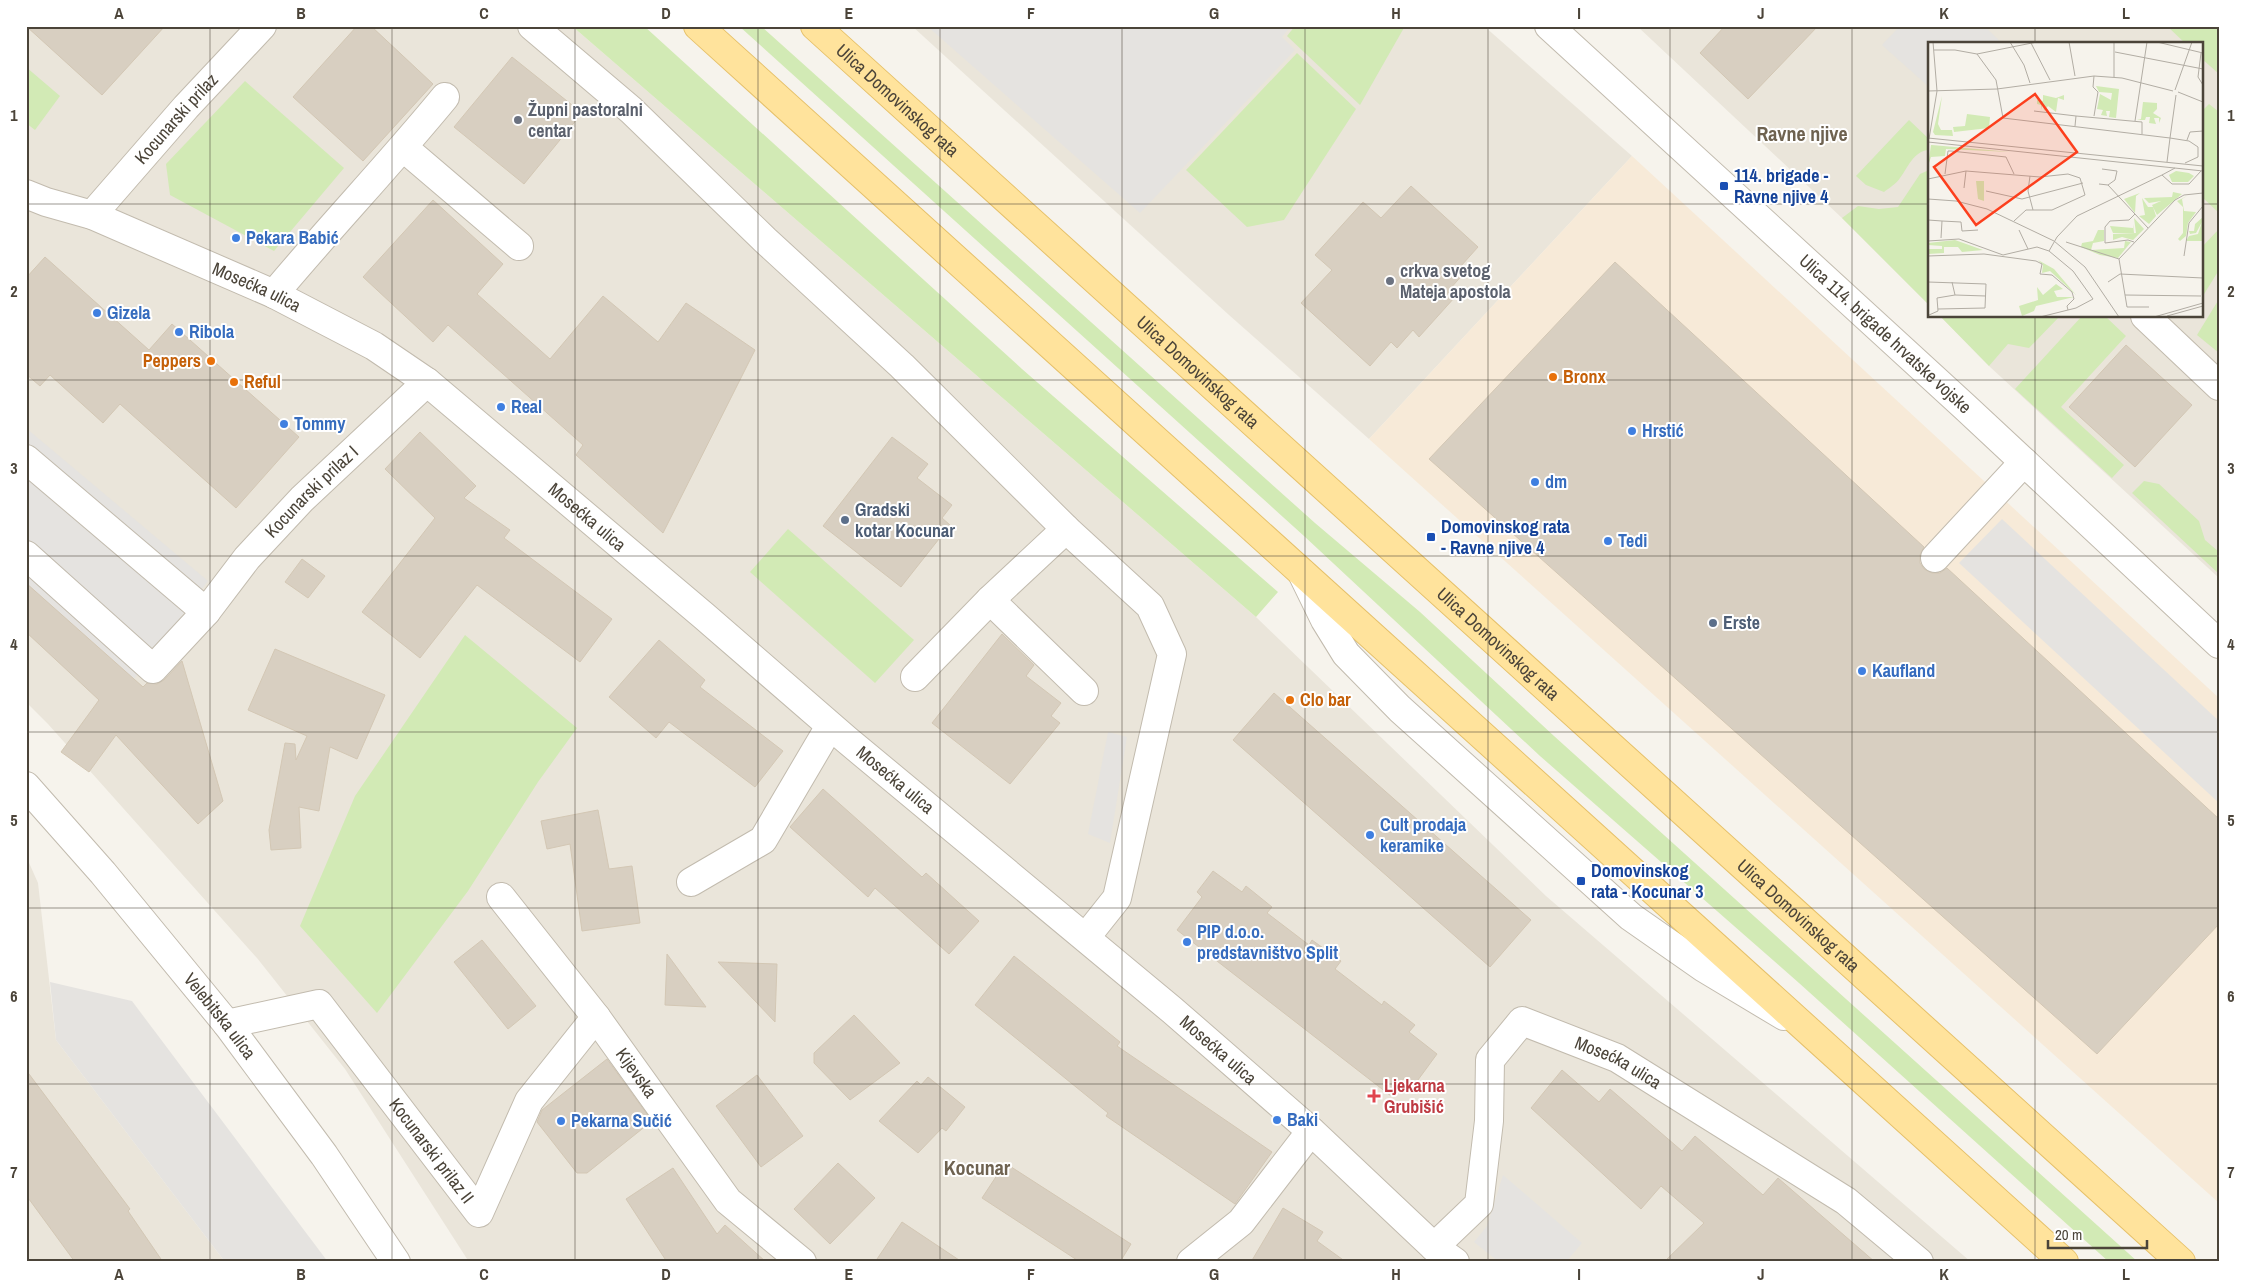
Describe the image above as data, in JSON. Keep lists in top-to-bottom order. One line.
{"streets":{"main road":["Ulica Domovinskog rata"],"street":["Kocunarski prilaz","Mosećka ulica","Ulica 114. brigade hrvatske vojske","Kocunarski prilaz I","Velebitska ulica","Kijevska","Kocunarski prilaz II"]},"crossings":[["Kocunarski prilaz","Mosećka ulica"],["Mosećka ulica","Kocunarski prilaz I"],["Velebitska ulica","Kocunarski prilaz II"],["Kijevska","Kocunarski prilaz II"]],"districts":["Ravne njive","Kocunar"],"places":{"other":["Župni pastoralni centar","Pekara Babić","crkva svetog Mateja apostola","Gizela","Ribola","Peppers","Bronx","Reful","Real","Tommy","Hrstić","dm","Gradski kotar Kocunar","Tedi","Erste","Kaufland","Clo bar","Cult prodaja keramike","PIP d.o.o. predstavništvo Split","Baki","Pekarna Sučić"],"transit":["114. brigade - Ravne njive 4","Domovinskog rata - Ravne njive 4","Domovinskog rata - Kocunar 3"],"health":["Ljekarna Grubišić"]},"scale_bar":"20 m","grid":{"columns":["A","B","C","D","E","F","G","H","I","J","K","L"],"rows":["1","2","3","4","5","6","7"]}}
